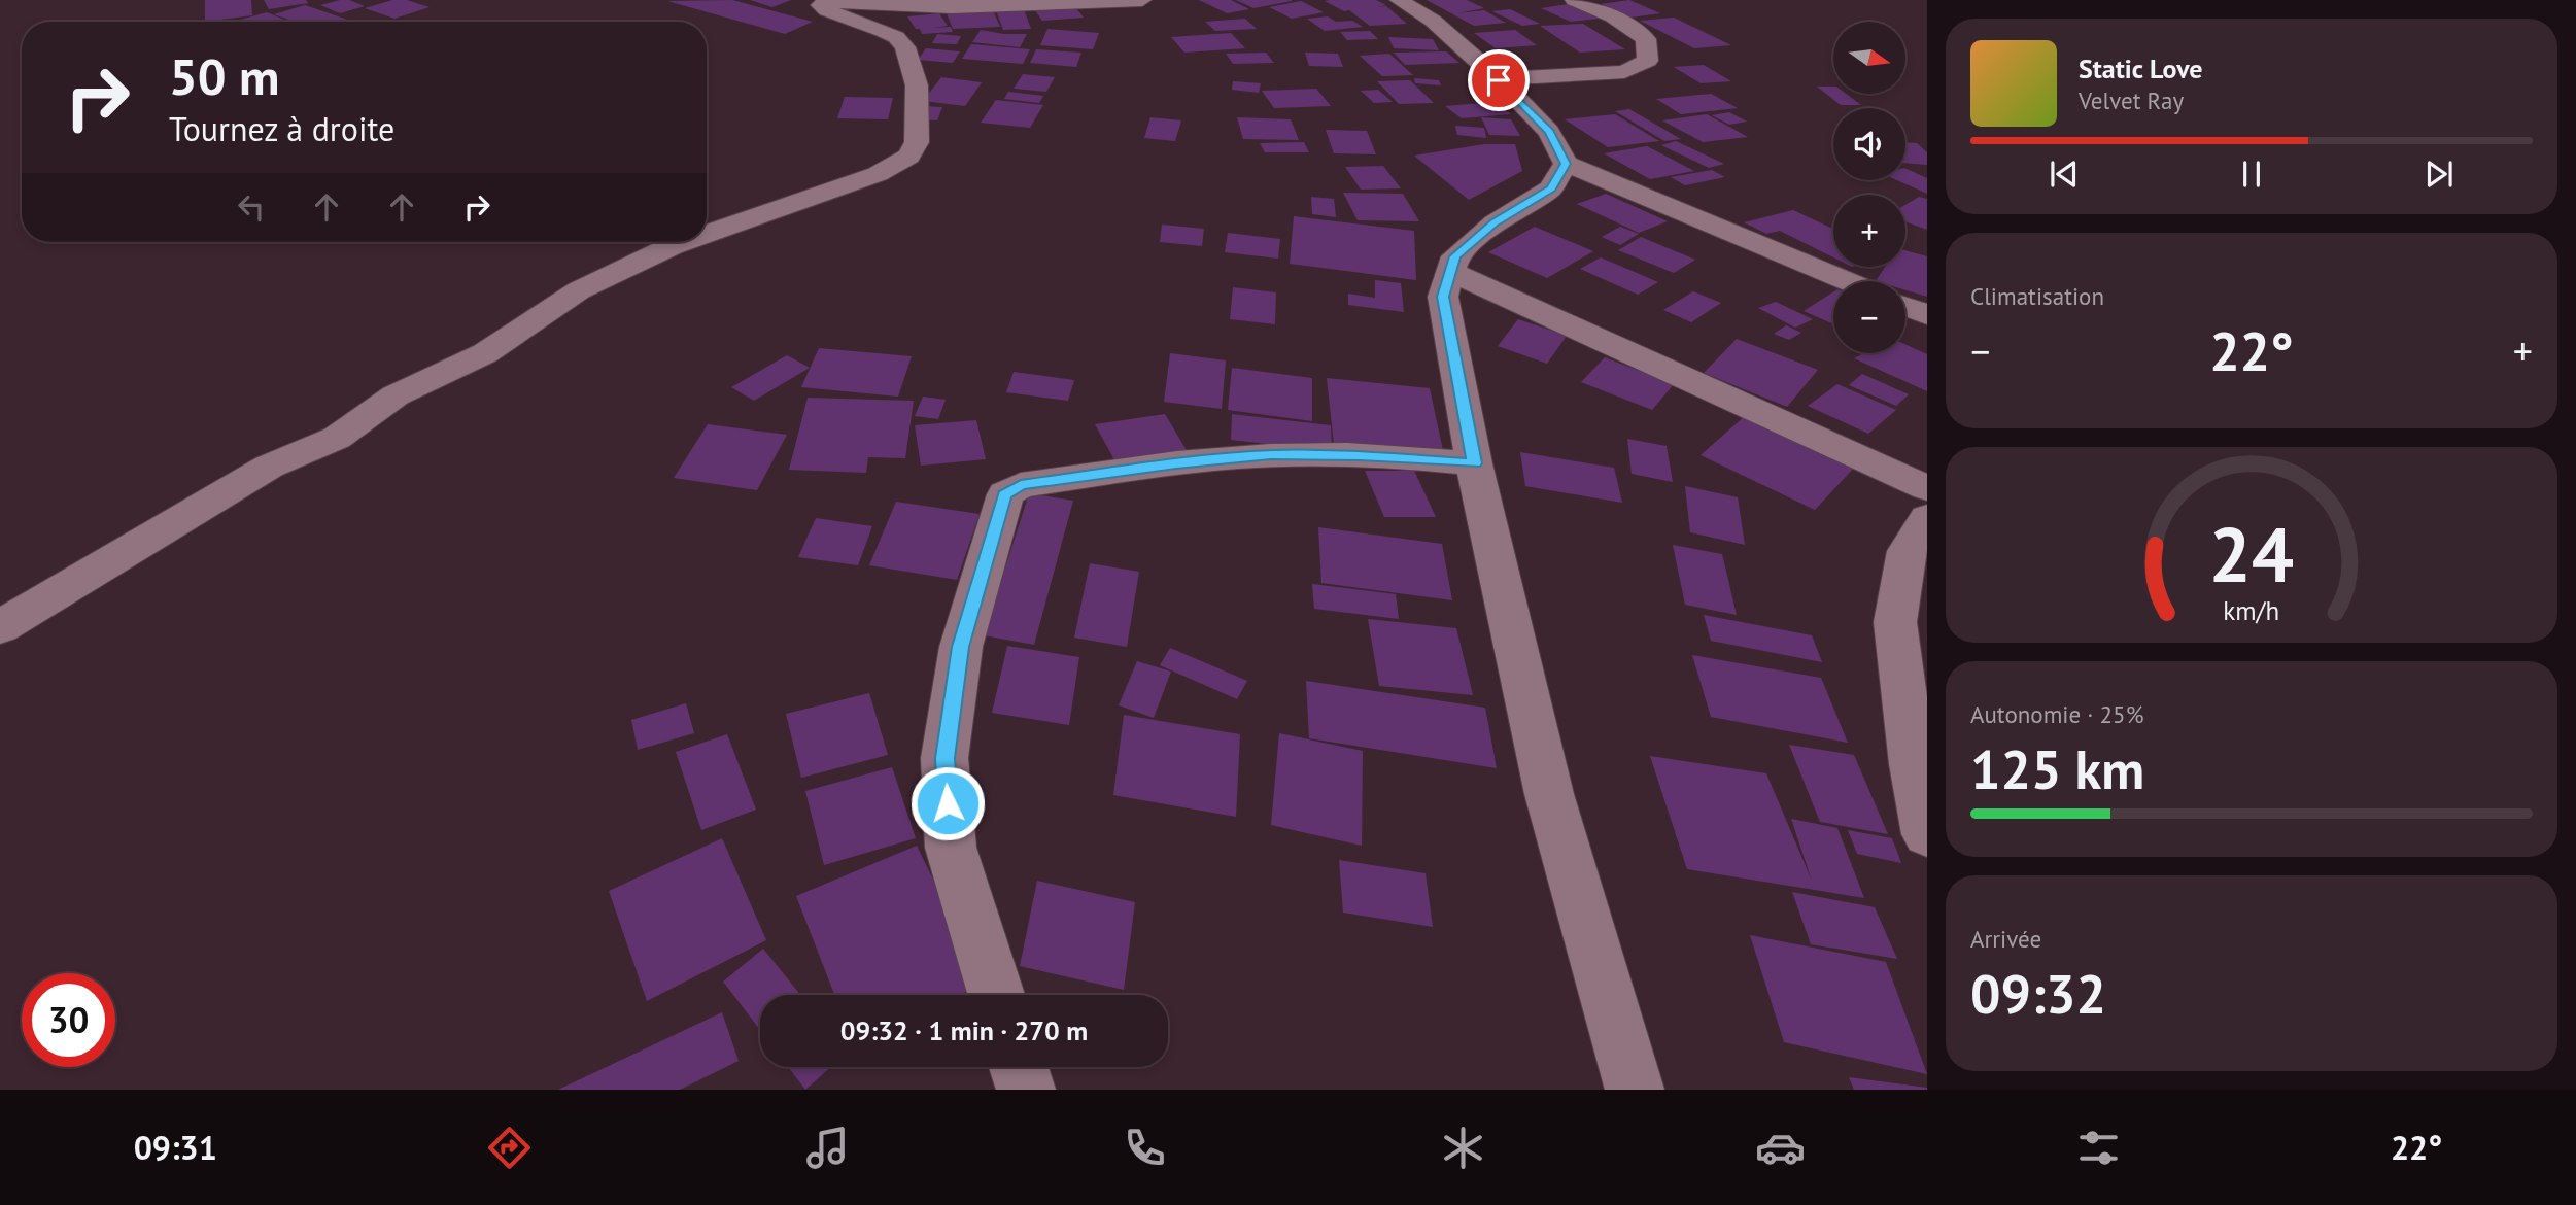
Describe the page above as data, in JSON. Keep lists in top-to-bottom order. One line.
{"north":"right","page":{"map_buttons":["+","−"],"turn":["50 m","Tournez à droite"],"song":["Static Love","Velvet Ray"],"tile":["Climatisation",["Autonomie · 25%","125 km"],["Arrivée","09:32"]],"heat":["−","22°","+"],"limit":"30","trip":"09:32 · 1 min · 270 m","tabs":["09:31","22°"],"gauge":["24","km/h"]}}
